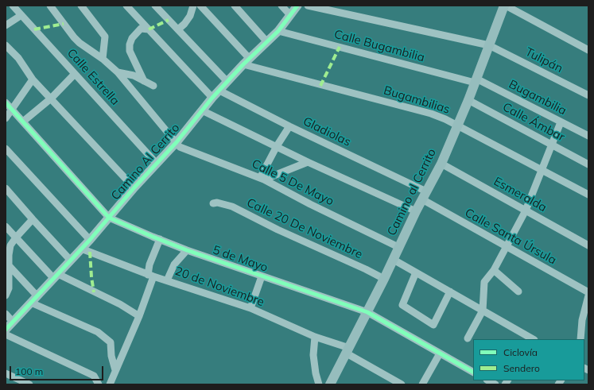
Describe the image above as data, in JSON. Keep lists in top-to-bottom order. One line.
{"streets":{"main road":["Camino al Cerrito"],"street":["Calle Bugambilia","Tulipán","Calle Estrella","Bugambilia","Bugambilias","Calle Ámbar","Gladiolas","Camino Al Cerrito","Calle 5 De Mayo","Esmeralda","Calle 20 De Noviembre","Calle Santa Úrsula","5 de Mayo","20 de Noviembre"]},"crossings":[["Calle Bugambilia","Bugambilia"],["Calle Bugambilia","Camino Al Cerrito"],["Calle Bugambilia","Camino al Cerrito"],["Tulipán","Camino al Cerrito"],["Calle Estrella","Camino Al Cerrito"],["Bugambilia","Camino al Cerrito"],["Bugambilias","Camino Al Cerrito"],["Bugambilias","Camino al Cerrito"],["Calle Ámbar","Camino al Cerrito"],["Gladiolas","Camino Al Cerrito"],["Gladiolas","Camino al Cerrito"],["Gladiolas","Calle Santa Úrsula"],["Camino Al Cerrito","Calle 5 De Mayo"],["Camino Al Cerrito","5 de Mayo"],["Camino Al Cerrito","20 de Noviembre"],["Calle 5 De Mayo","Camino al Cerrito"],["Camino al Cerrito","Esmeralda"],["Camino al Cerrito","Calle 20 De Noviembre"],["Camino al Cerrito","Calle Santa Úrsula"],["Camino al Cerrito","5 de Mayo"],["Camino al Cerrito","20 de Noviembre"]],"legend":["Ciclovía","Sendero"],"scale_bar":"100 m"}
